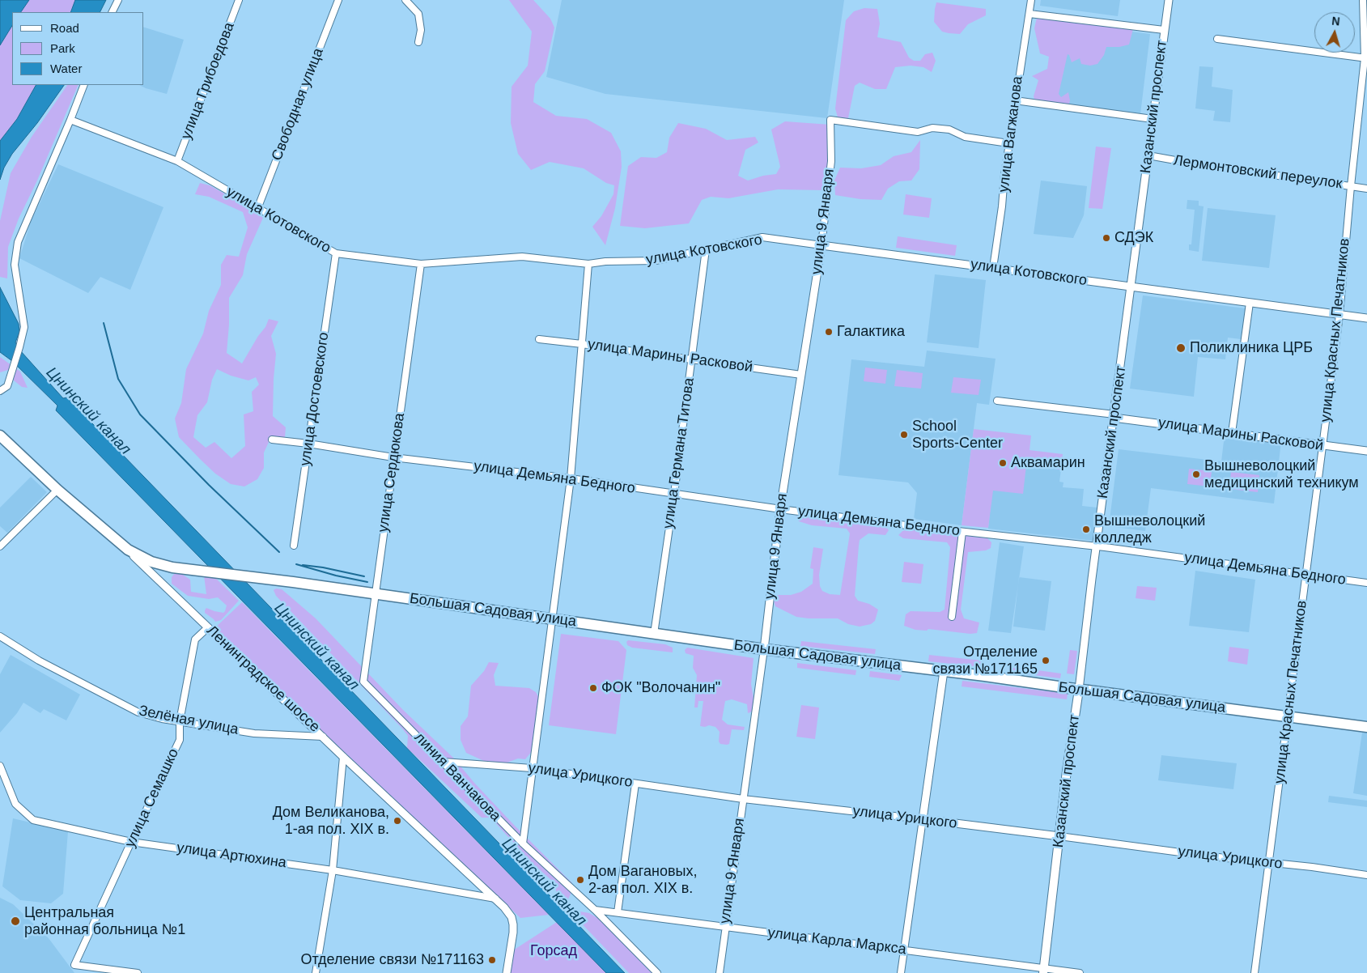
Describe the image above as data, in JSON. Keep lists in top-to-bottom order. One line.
{"streets":{"highway":["Большая Садовая улица","Ленинградское шоссе"],"main road":["Казанский проспект"],"street":["улица Грибоедова","Свободная улица","улица Вагжанова","Лермонтовский переулок","улица Котовского","улица 9 Января","улица Красных Печатников","улица Марины Расковой","улица Достоевского","улица Германа Титова","улица Сердюкова","улица Демьяна Бедного","Зелёная улица","улица Урицкого","линия Ванчакова","улица Семашко","улица Артюхина","улица Карла Маркса"]},"crossings":[["улица Грибоедова","улица Котовского"],["Свободная улица","улица Котовского"],["Казанский проспект","Лермонтовский переулок"],["Казанский проспект","улица Котовского"],["Казанский проспект","улица Марины Расковой"],["Казанский проспект","улица Демьяна Бедного"],["Казанский проспект","Большая Садовая улица"],["Казанский проспект","улица Урицкого"],["Казанский проспект","улица Карла Маркса"],["улица Вагжанова","улица Котовского"],["улица Вагжанова","улица 9 Января"],["Лермонтовский переулок","улица Красных Печатников"],["улица Котовского","улица 9 Января"],["улица Котовского","улица Красных Печатников"],["улица Котовского","улица Достоевского"],["улица Котовского","улица Германа Титова"],["улица Котовского","улица Сердюкова"],["улица 9 Января","улица Марины Расковой"],["улица 9 Января","улица Демьяна Бедного"],["улица 9 Января","Большая Садовая улица"],["улица 9 Января","улица Урицкого"],["улица 9 Января","улица Карла Маркса"],["улица Красных Печатников","улица Марины Расковой"],["улица Красных Печатников","улица Демьяна Бедного"],["улица Красных Печатников","Большая Садовая улица"],["улица Красных Печатников","улица Урицкого"],["улица Марины Расковой","улица Германа Титова"],["улица Достоевского","улица Демьяна Бедного"],["улица Германа Титова","улица Демьяна Бедного"],["улица Германа Титова","Большая Садовая улица"],["улица Сердюкова","улица Демьяна Бедного"],["улица Сердюкова","Большая Садовая улица"],["улица Сердюкова","линия Ванчакова"],["Большая Садовая улица","Ленинградское шоссе"],["Ленинградское шоссе","Зелёная улица"],["Ленинградское шоссе","улица Семашко"],["Ленинградское шоссе","улица Артюхина"],["Зелёная улица","улица Семашко"],["улица Урицкого","линия Ванчакова"],["линия Ванчакова","улица Карла Маркса"],["улица Семашко","улица Артюхина"]],"water":["Цнинский канал"],"parks":["Горсад"],"places":["СДЭК","Галактика","Поликлиника ЦРБ","School Sports-Center","Аквамарин","Вышневолоцкий медицинский техникум","Вышневолоцкий колледж","Отделение связи №171165","ФОК \"Волочанин\"","Дом Великанова, 1-ая пол. XIX в.","Дом Вагановых, 2-ая пол. XIX в.","Центральная районная больница №1","Отделение связи №171163"],"legend":["Road","Park","Water"],"north":"top"}
